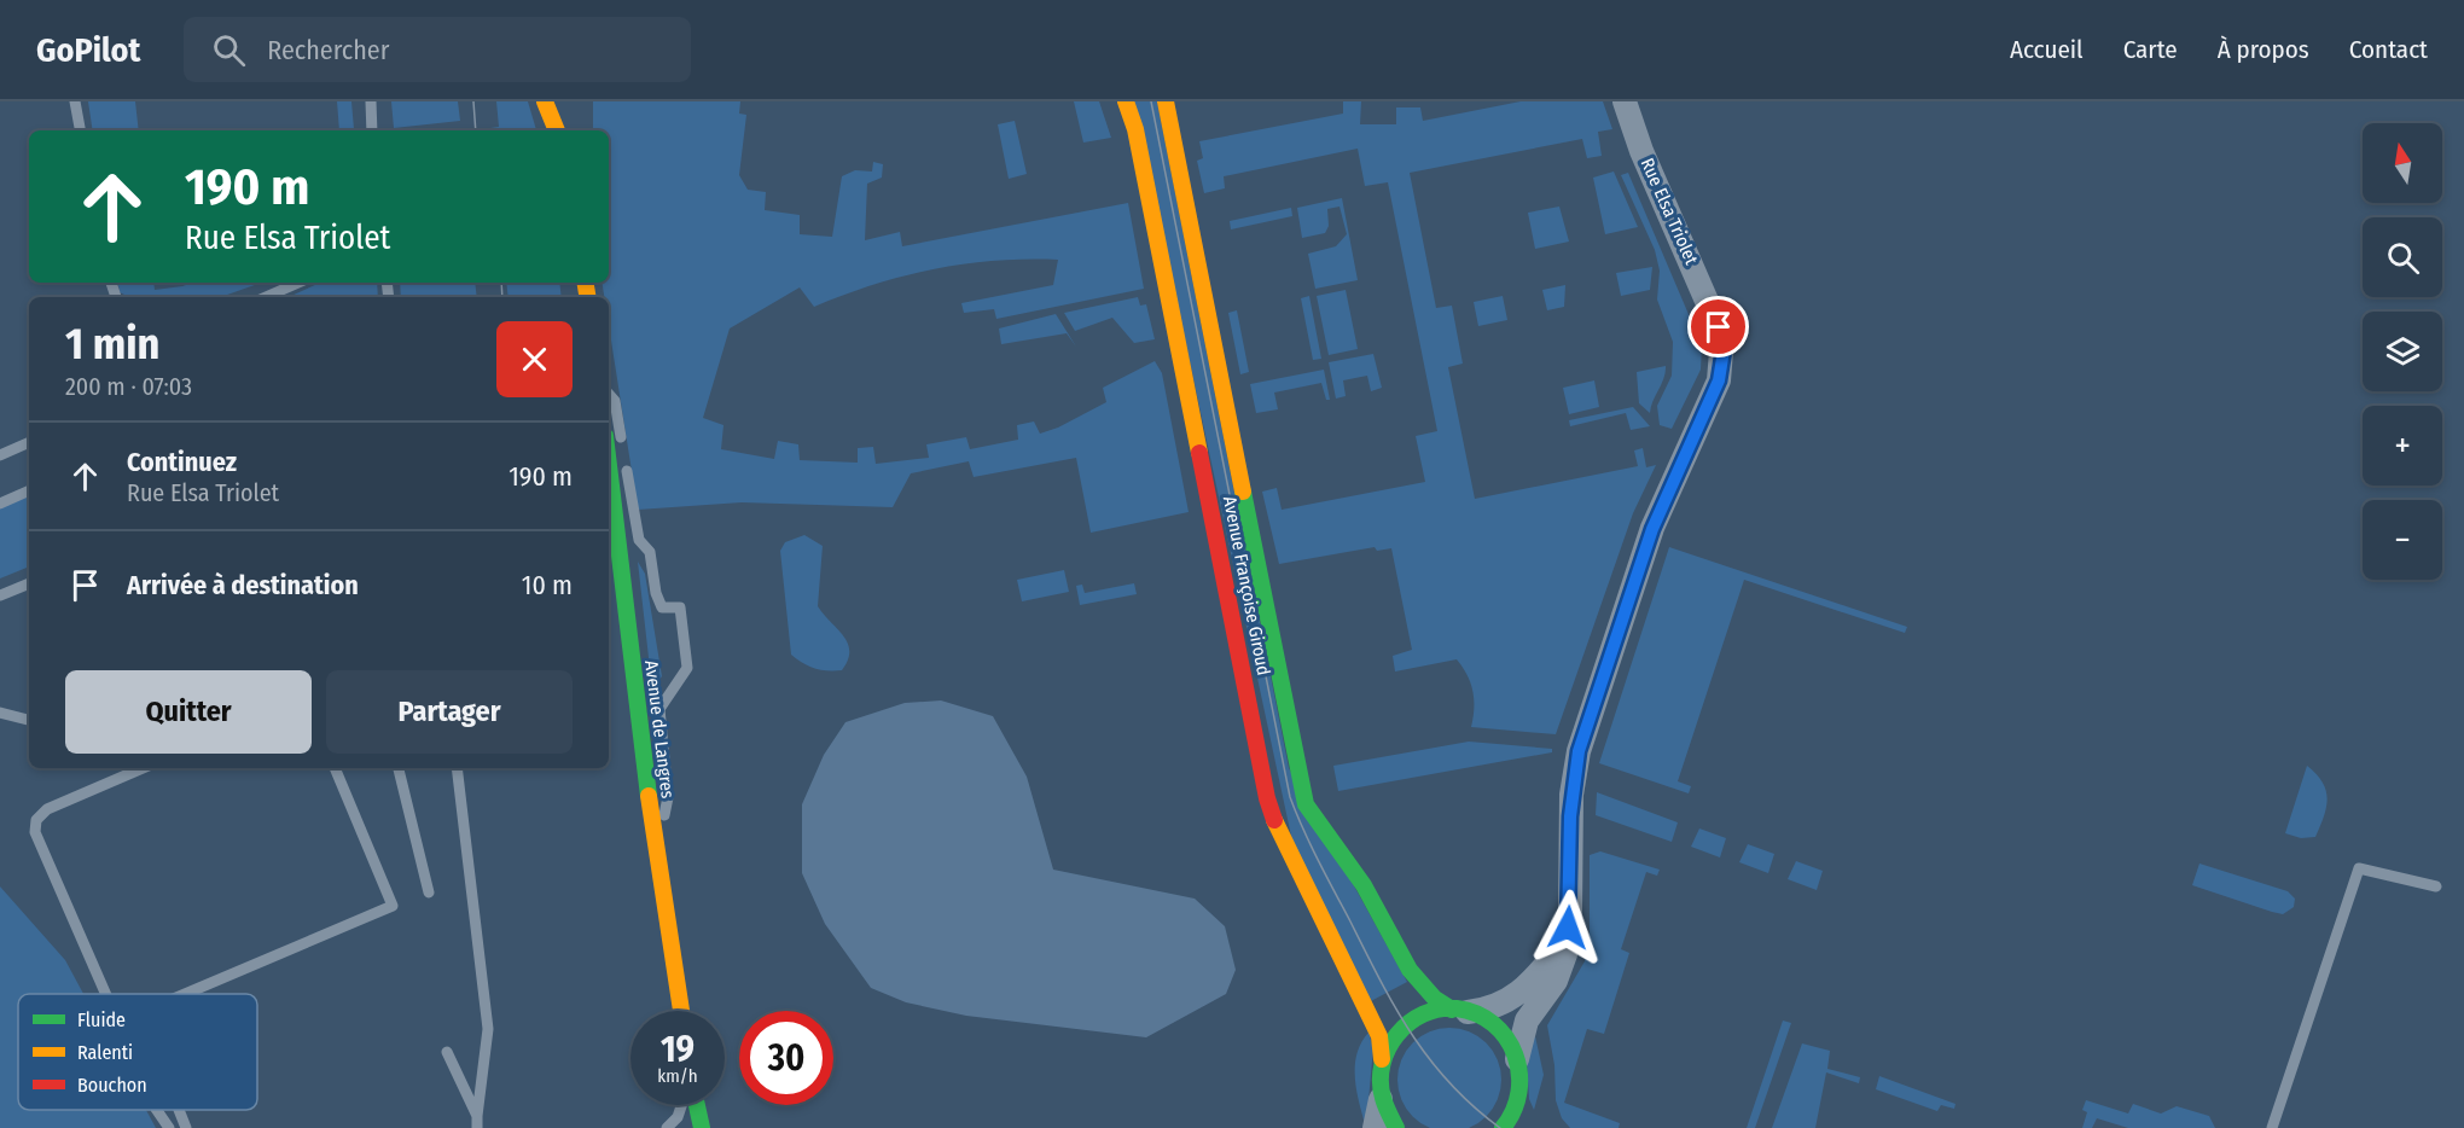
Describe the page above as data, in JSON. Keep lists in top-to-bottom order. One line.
{"streets":{"street":["Rue Elsa Triolet","Avenue Françoise Giroud","Avenue de Langres"]},"legend":["Fluide","Ralenti","Bouchon"],"north":"top","page":{"header":"GoPilot","search":"Rechercher","nav":["Accueil","Carte","À propos","Contact"],"map_buttons":["+","−"],"turn":["190 m","Rue Elsa Triolet"],"heading":["1 min","200 m · 07:03"],"list":[{"name":"Continuez","note":"Rue Elsa Triolet","value":"190 m"},{"name":"Arrivée à destination","value":"10 m"}],"buttons":["Quitter","Partager"],"speed":"19 km/h","limit":"30"}}
